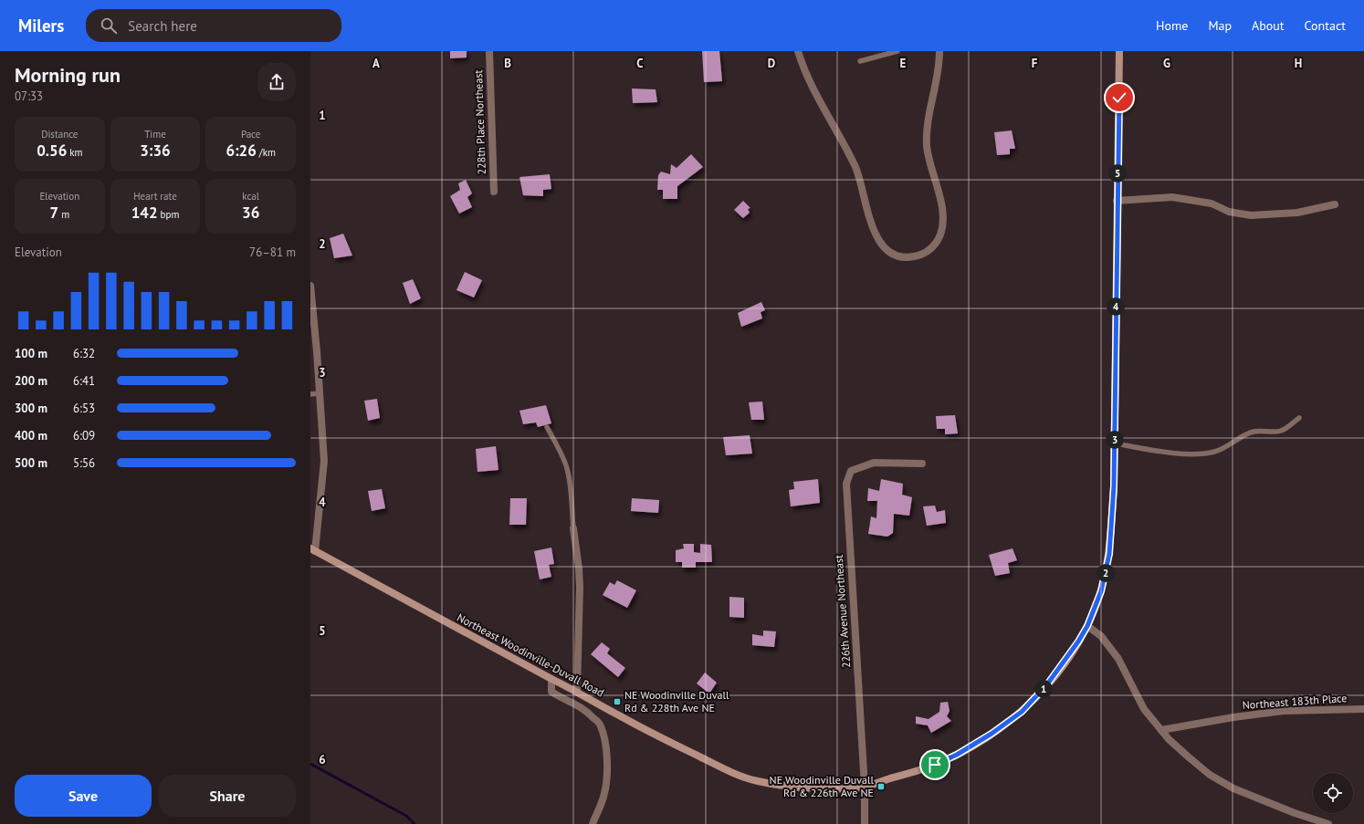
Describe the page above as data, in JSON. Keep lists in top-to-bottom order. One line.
{"streets":{"main road":["Northeast Woodinville-Duvall Road"],"street":["228th Place Northeast","226th Avenue Northeast","Northeast 183th Place"]},"crossings":[["226th Avenue Northeast","Northeast Woodinville-Duvall Road"]],"places":{"transit":["NE Woodinville Duvall Rd & 228th Ave NE","NE Woodinville Duvall Rd & 226th Ave NE"]},"page":{"header":"Milers","search":"Search here","nav":["Home","Map","About","Contact"],"heading":["Morning run","07:33"],"stats":[["Distance","0.56 km"],["Time","3:36"],["Pace","6:26 /km"],["Elevation","7 m"],["Heart rate","142 bpm"],["kcal","36"]],"pins":["5","4","3","2","1"],"chart":["Elevation","76–81 m"],"list":[{"name":"100 m","note":"6:32"},{"name":"200 m","note":"6:41"},{"name":"300 m","note":"6:53"},{"name":"400 m","note":"6:09"},{"name":"500 m","note":"5:56"}],"buttons":["Save","Share"]},"grid":{"columns":["A","B","C","D","E","F","G","H"],"rows":["1","2","3","4","5","6"]}}
